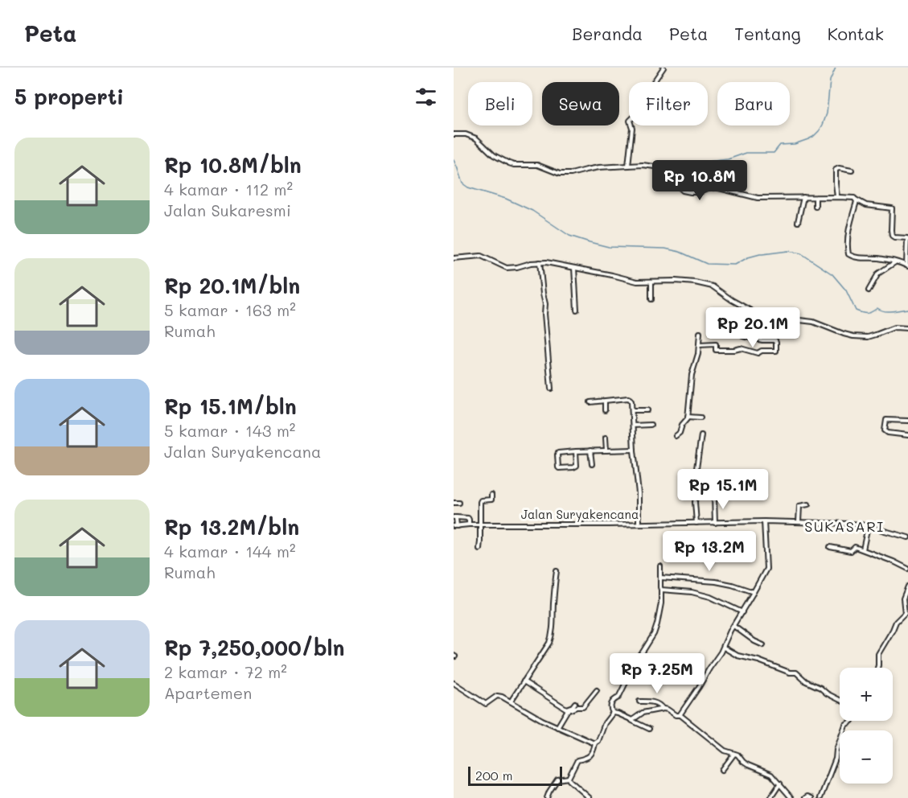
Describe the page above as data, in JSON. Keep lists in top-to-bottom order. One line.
{"streets":{"street":["Jalan Suryakencana"]},"districts":["SUKASARI"],"scale_bar":"200 m","page":{"header":"Peta","nav":["Beranda","Peta","Tentang","Kontak"],"heading":"5 properti","chip":["Beli","Sewa","Filter","Baru"],"list":[{"name":"Rp 10.8M/bln","note":"4 kamar · 112 m² · Jalan Sukaresmi"},{"name":"Rp 20.1M/bln","note":"5 kamar · 163 m² · Rumah"},{"name":"Rp 15.1M/bln","note":"5 kamar · 143 m² · Jalan Suryakencana"},{"name":"Rp 13.2M/bln","note":"4 kamar · 144 m² · Rumah"},{"name":"Rp 7,250,000/bln","note":"2 kamar · 72 m² · Apartemen"}],"price":["Rp 10.8M","Rp 20.1M","Rp 15.1M","Rp 13.2M","Rp 7.25M"],"map_buttons":["+","−"],"scale":"200 m"}}
